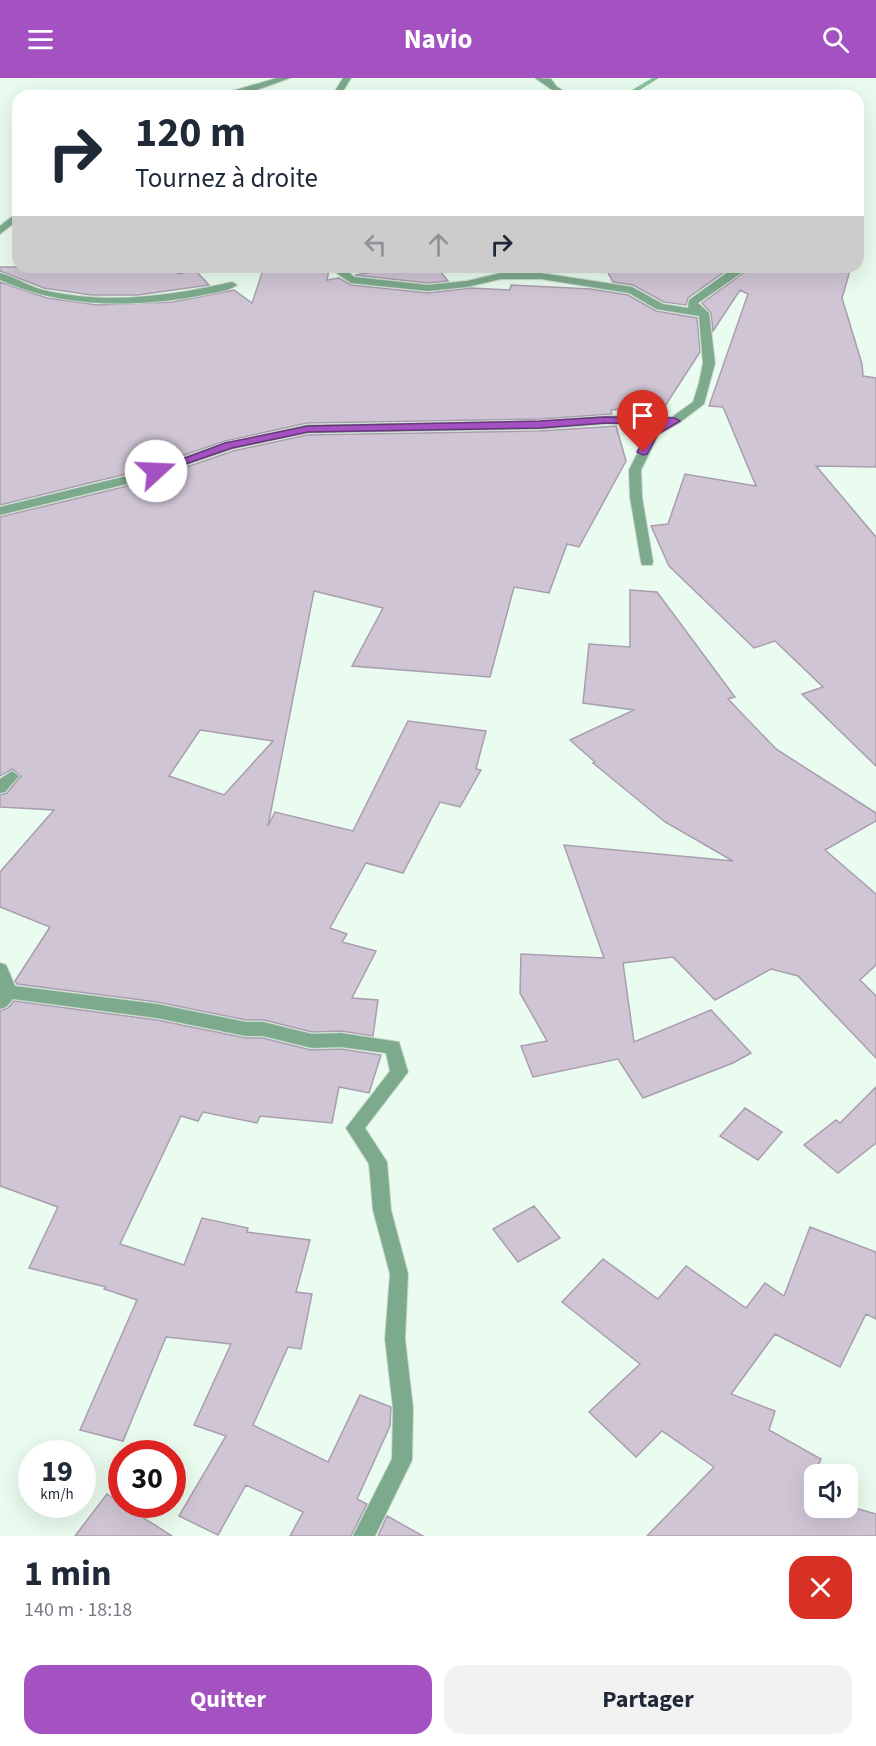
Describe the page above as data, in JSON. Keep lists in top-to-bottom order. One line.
{"page":{"header":"Navio","turn":["120 m","Tournez à droite"],"speed":"19 km/h","limit":"30","heading":["1 min","140 m · 18:18"],"buttons":["Quitter","Partager"]}}
